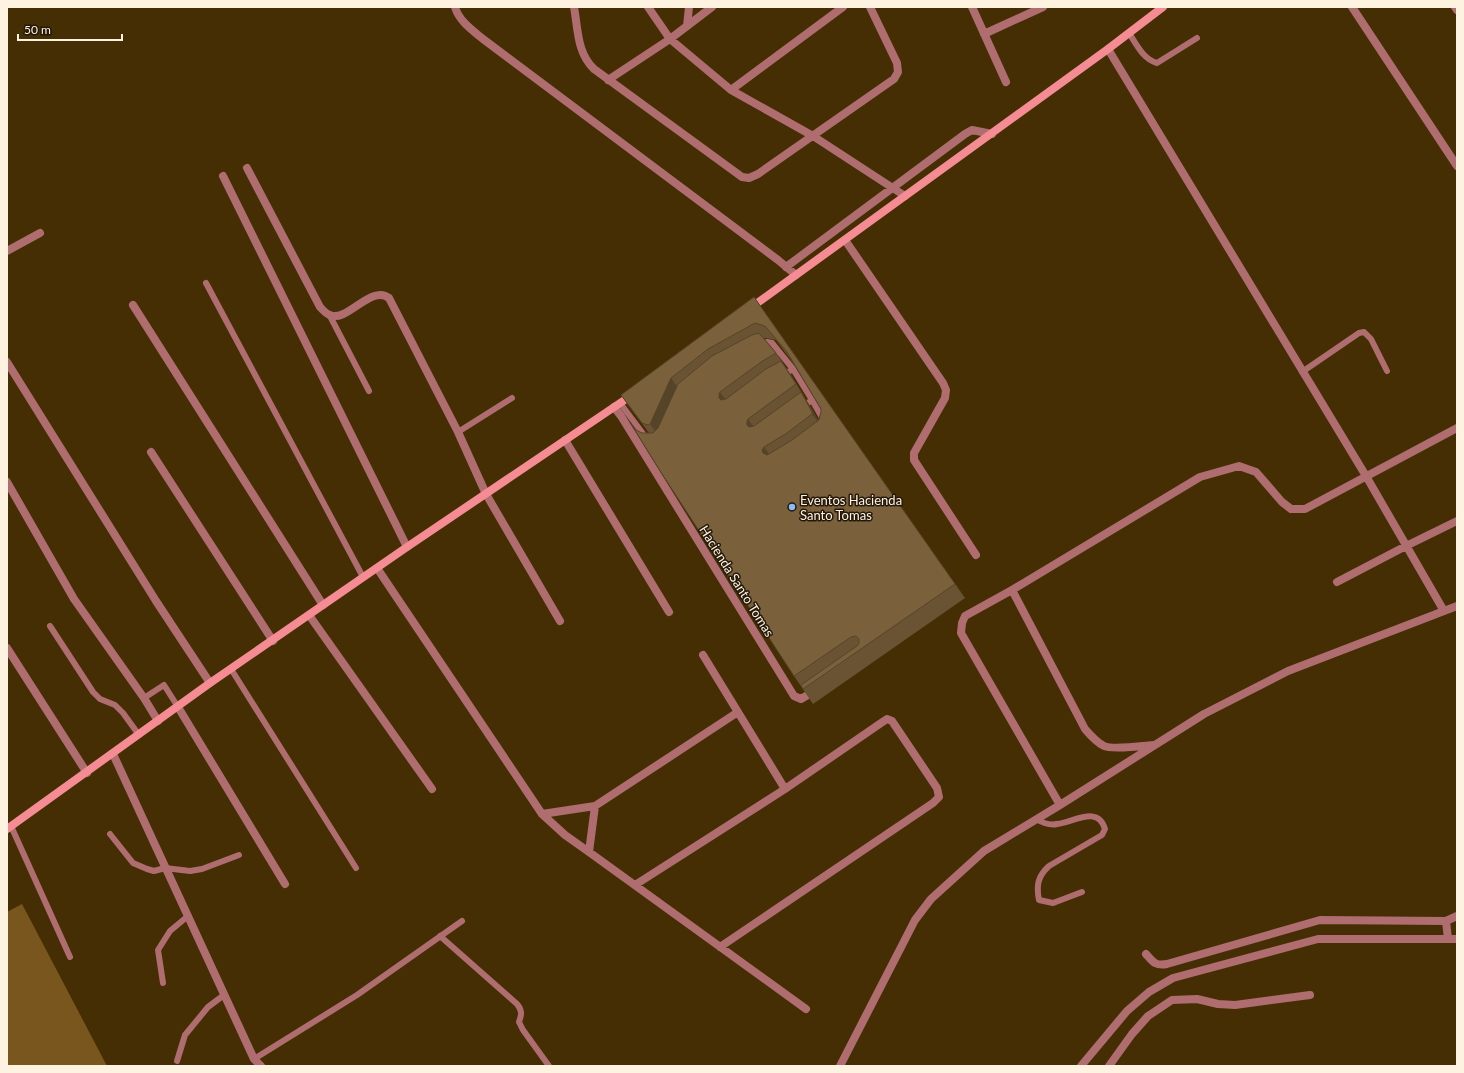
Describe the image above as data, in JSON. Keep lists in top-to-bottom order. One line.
{"streets":{"street":["Hacienda Santo Tomas"]},"places":["Eventos Hacienda Santo Tomas"],"scale_bar":"50 m"}
